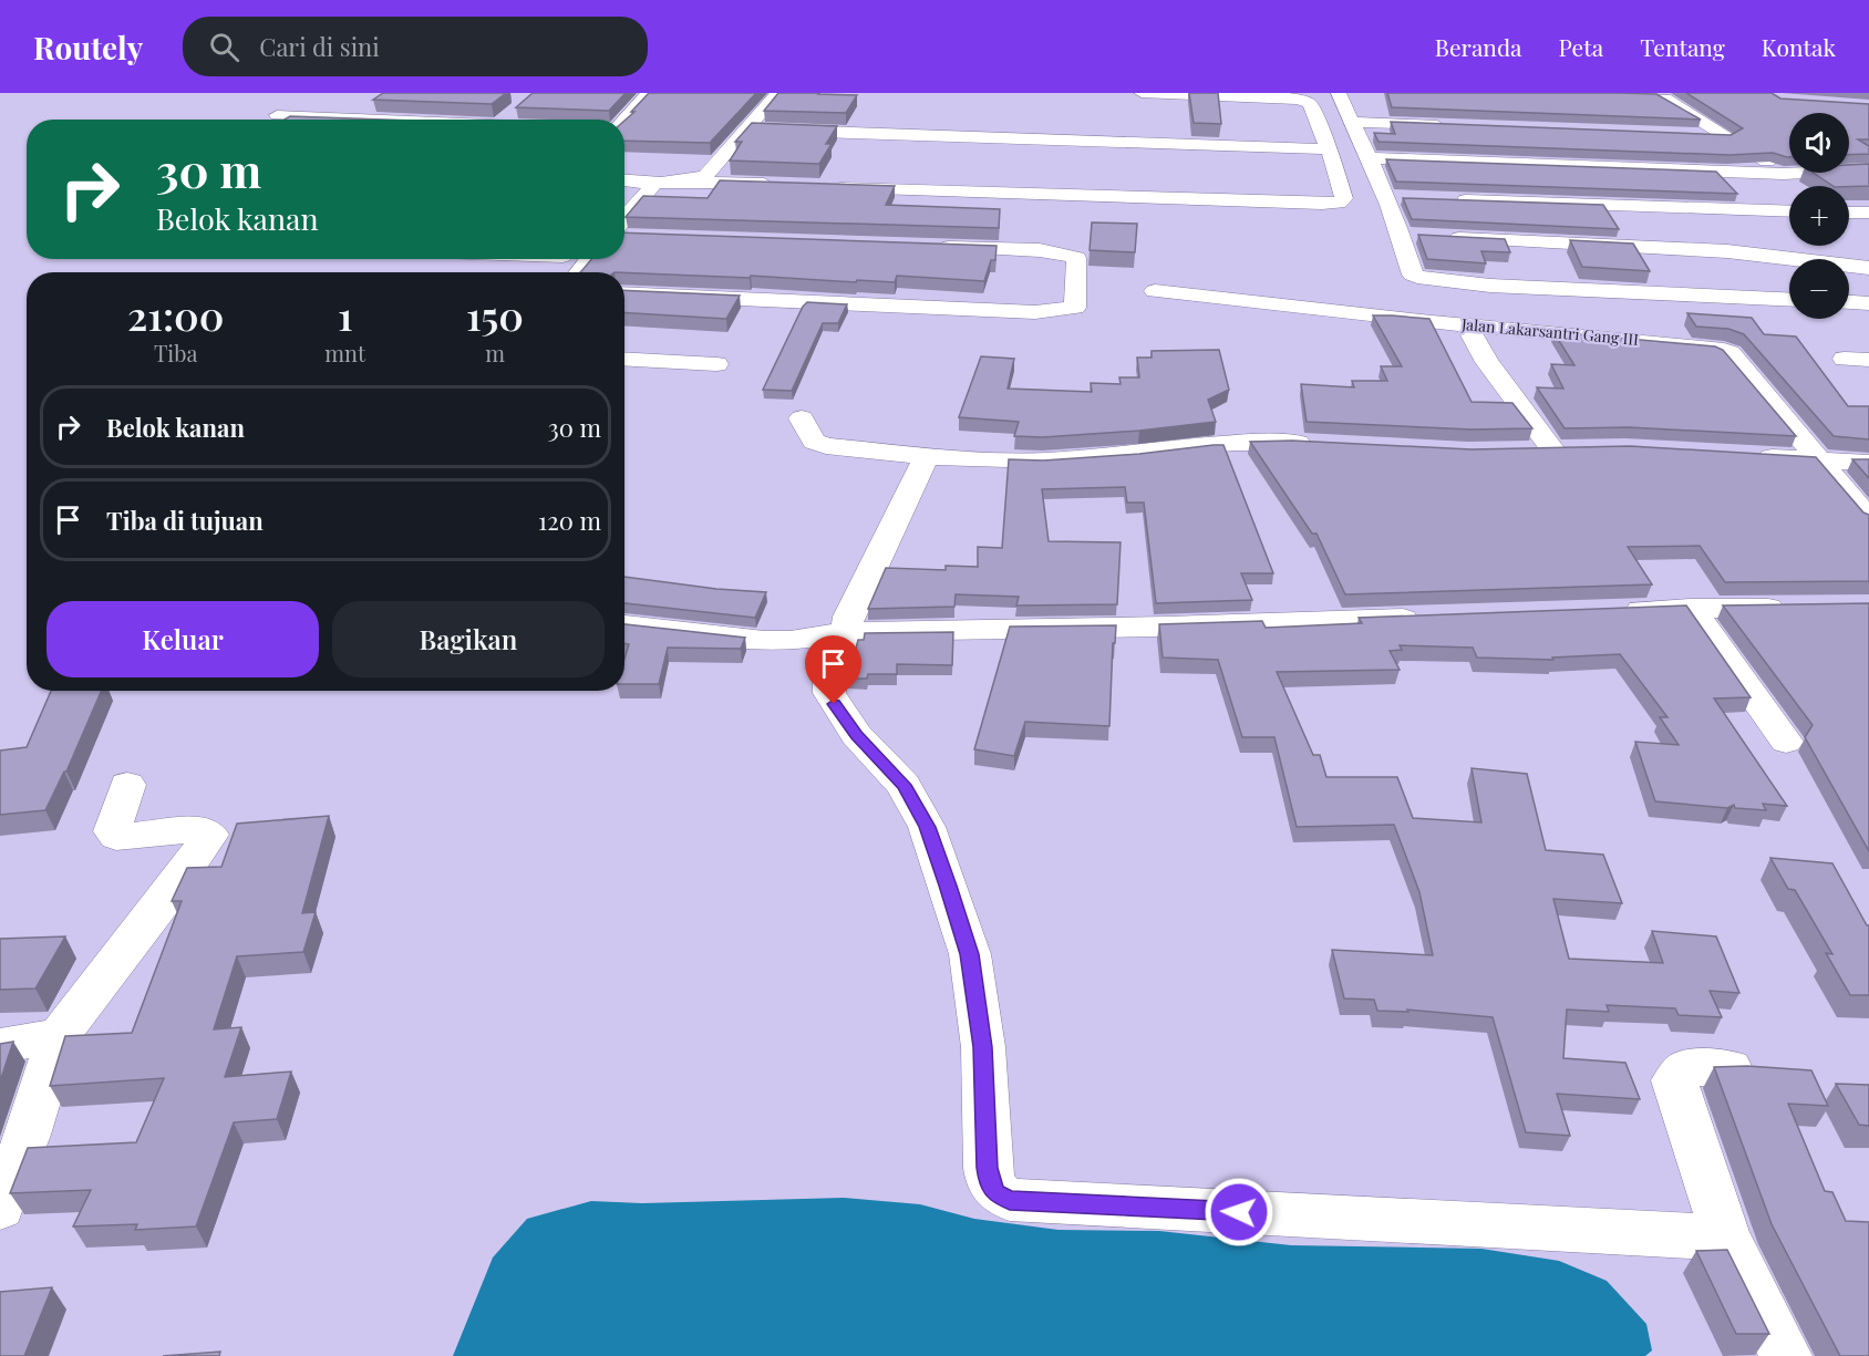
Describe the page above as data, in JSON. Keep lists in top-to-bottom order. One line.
{"streets":{"street":["Jalan Lakarsantri Gang III"]},"page":{"header":"Routely","search":"Cari di sini","nav":["Beranda","Peta","Tentang","Kontak"],"map_buttons":["+","−"],"turn":["30 m","Belok kanan"],"eta":["21:00","Tiba","1","mnt","150","m"],"list":[{"name":"Belok kanan","value":"30 m"},{"name":"Tiba di tujuan","value":"120 m"}],"buttons":["Keluar","Bagikan"]}}
